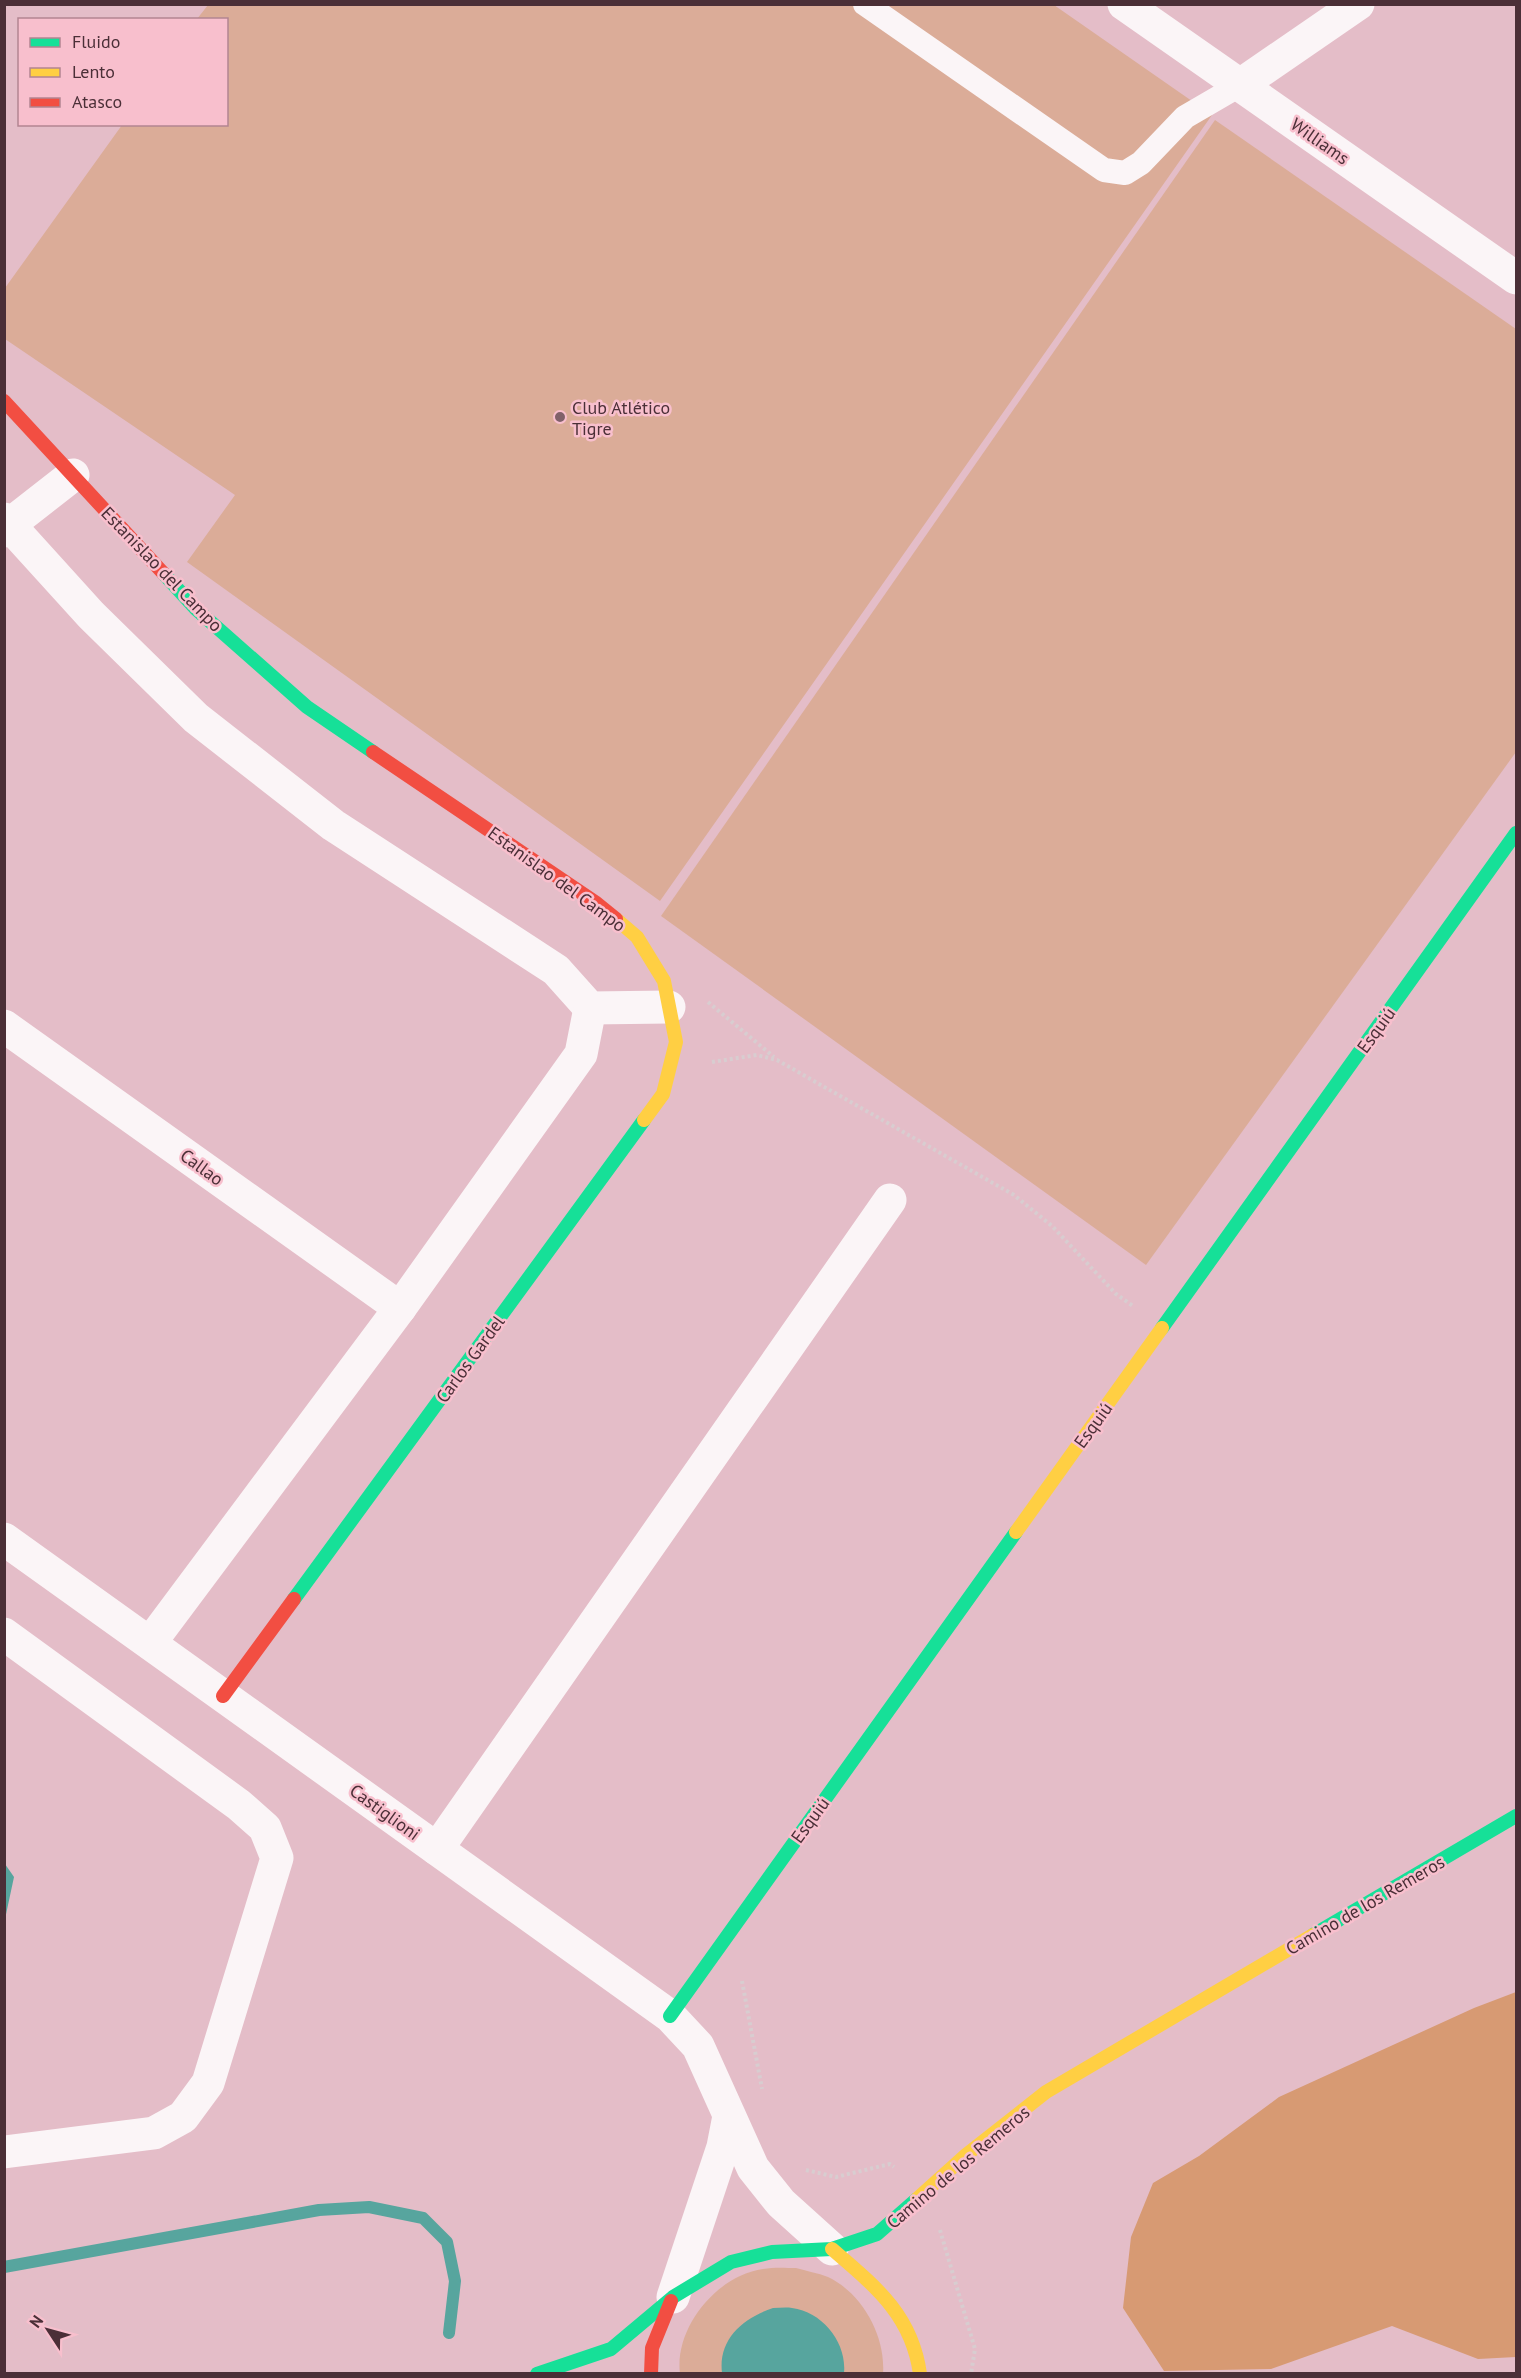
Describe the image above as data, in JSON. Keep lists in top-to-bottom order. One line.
{"streets":{"street":["Williams","Estanislao del Campo","Esquiú","Callao","Carlos Gardel","Castiglioni","Camino de los Remeros"]},"crossings":[["Estanislao del Campo","Carlos Gardel"],["Esquiú","Castiglioni"],["Carlos Gardel","Castiglioni"],["Castiglioni","Camino de los Remeros"]],"places":["Club Atlético Tigre"],"legend":["Fluido","Lento","Atasco"],"north":"top left"}
